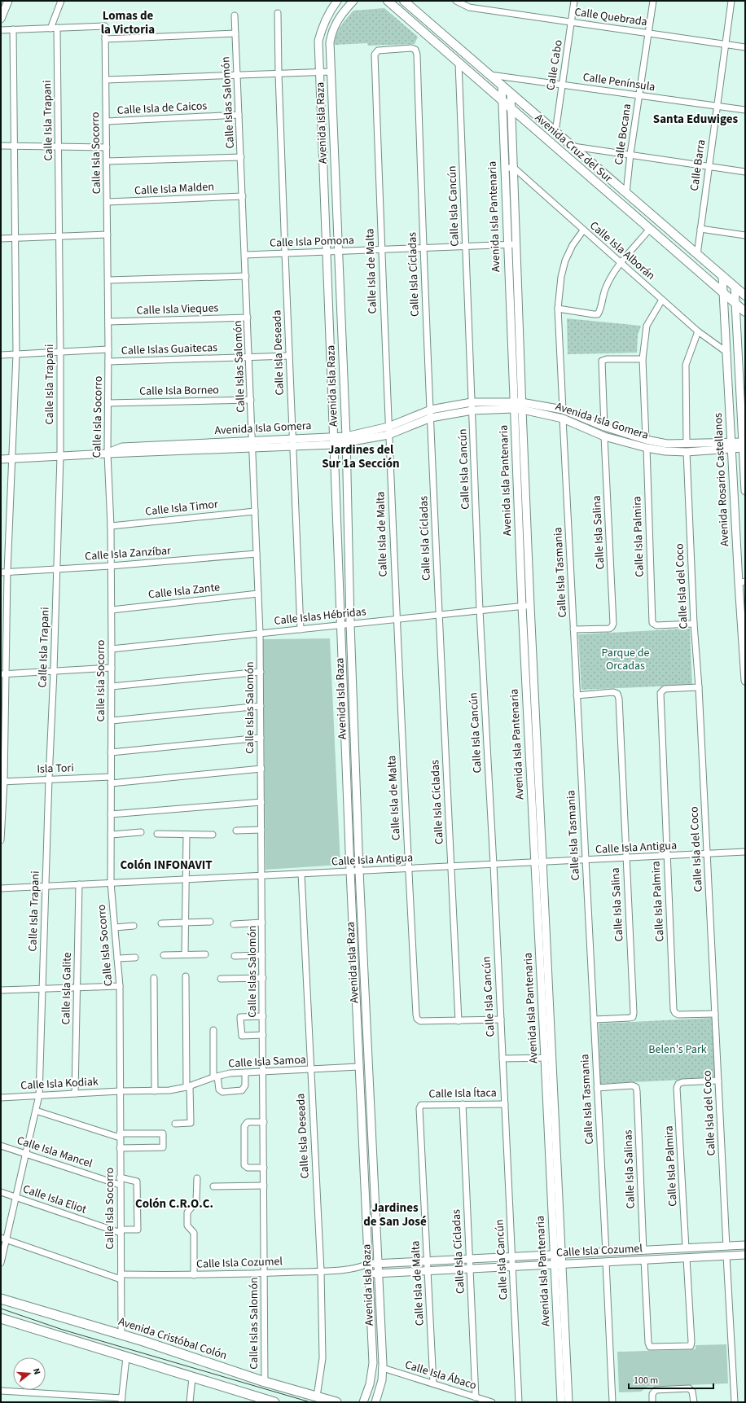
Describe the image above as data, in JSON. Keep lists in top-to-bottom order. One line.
{"streets":{"main road":["Avenida Cruz del Sur","Avenida Cristóbal Colón"],"street":["Calle Quebrada","Calle Cabo","Calle Península","Calle Islas Salomón","Calle Isla de Caicos","Calle Isla Trapani","Avenida Isla Raza","Calle Bocana","Calle Isla Socorro","Calle Barra","Calle Isla Malden","Calle Isla Cancún","Avenida Isla Pantenaria","Calle Isla Pomona","Calle Isla Alborán","Calle Isla de Malta","Calle Isla Cícladas","Calle Isla Vieques","Calle Islas Guaitecas","Calle Isla Deseada","Calle Isla Borneo","Avenida Isla Gomera","Avenida Rosario Castellanos","Calle Isla Timor","Calle Isla Salina","Calle Isla Palmira","Calle Isla Zanzíbar","Calle Isla Tasmania","Calle Isla del Coco","Calle Isla Zante","Calle Islas Hébridas","Isla Tori","Calle Isla Antigua","Calle Isla Galite","Calle Isla Samoa","Calle Isla Kodiak","Calle Isla Ítaca","Calle Isla Mancel","Calle Isla Salinas","Calle Isla Eliot","Calle Isla Cozumel","Calle Isla Ábaco"]},"crossings":[["Calle Quebrada","Calle Cabo"],["Calle Quebrada","Calle Bocana"],["Calle Quebrada","Calle Barra"],["Calle Cabo","Calle Península"],["Calle Cabo","Avenida Cruz del Sur"],["Calle Península","Calle Bocana"],["Calle Península","Avenida Cruz del Sur"],["Calle Península","Calle Barra"],["Calle Islas Salomón","Calle Isla de Caicos"],["Calle Islas Salomón","Calle Isla Malden"],["Calle Islas Salomón","Calle Isla Pomona"],["Calle Islas Salomón","Calle Isla Vieques"],["Calle Islas Salomón","Calle Islas Guaitecas"],["Calle Islas Salomón","Calle Isla Borneo"],["Calle Islas Salomón","Avenida Isla Gomera"],["Calle Islas Salomón","Calle Isla Timor"],["Calle Islas Salomón","Calle Isla Zanzíbar"],["Calle Islas Salomón","Calle Isla Zante"],["Calle Islas Salomón","Calle Islas Hébridas"],["Calle Islas Salomón","Calle Isla Antigua"],["Calle Islas Salomón","Calle Isla Samoa"],["Calle Islas Salomón","Calle Isla Cozumel"],["Calle Islas Salomón","Avenida Cristóbal Colón"],["Calle Isla de Caicos","Calle Isla Socorro"],["Calle Isla Trapani","Calle Isla Socorro"],["Calle Isla Trapani","Calle Islas Guaitecas"],["Calle Isla Trapani","Avenida Isla Gomera"],["Calle Isla Trapani","Calle Isla Zanzíbar"],["Calle Isla Trapani","Isla Tori"],["Calle Isla Trapani","Calle Isla Antigua"],["Calle Isla Trapani","Calle Isla Kodiak"],["Calle Isla Trapani","Calle Isla Mancel"],["Calle Isla Trapani","Calle Isla Eliot"],["Calle Isla Trapani","Calle Isla Cozumel"],["Avenida Isla Raza","Calle Isla Pomona"],["Avenida Isla Raza","Avenida Isla Gomera"],["Avenida Isla Raza","Calle Islas Hébridas"],["Avenida Isla Raza","Calle Isla Antigua"],["Avenida Isla Raza","Calle Isla Samoa"],["Avenida Isla Raza","Calle Isla Cozumel"],["Avenida Isla Raza","Calle Isla Ábaco"],["Calle Bocana","Avenida Cruz del Sur"],["Avenida Cruz del Sur","Calle Barra"],["Avenida Cruz del Sur","Calle Isla Cancún"],["Avenida Cruz del Sur","Avenida Isla Pantenaria"],["Avenida Cruz del Sur","Avenida Rosario Castellanos"],["Calle Isla Socorro","Calle Isla Malden"],["Calle Isla Socorro","Calle Isla Vieques"],["Calle Isla Socorro","Calle Islas Guaitecas"],["Calle Isla Socorro","Calle Isla Borneo"],["Calle Isla Socorro","Avenida Isla Gomera"],["Calle Isla Socorro","Calle Isla Timor"],["Calle Isla Socorro","Calle Isla Zanzíbar"],["Calle Isla Socorro","Calle Isla Zante"],["Calle Isla Socorro","Calle Islas Hébridas"],["Calle Isla Socorro","Isla Tori"],["Calle Isla Socorro","Calle Isla Antigua"],["Calle Isla Socorro","Calle Isla Samoa"],["Calle Isla Socorro","Calle Isla Kodiak"],["Calle Isla Socorro","Calle Isla Mancel"],["Calle Isla Socorro","Calle Isla Eliot"],["Calle Isla Socorro","Calle Isla Cozumel"],["Calle Isla Socorro","Avenida Cristóbal Colón"],["Calle Isla Cancún","Calle Isla Pomona"],["Calle Isla Cancún","Avenida Isla Gomera"],["Calle Isla Cancún","Calle Islas Hébridas"],["Calle Isla Cancún","Calle Isla Antigua"],["Calle Isla Cancún","Calle Isla Ítaca"],["Calle Isla Cancún","Calle Isla Cozumel"],["Avenida Isla Pantenaria","Calle Isla Pomona"],["Avenida Isla Pantenaria","Calle Isla Alborán"],["Avenida Isla Pantenaria","Avenida Isla Gomera"],["Avenida Isla Pantenaria","Calle Islas Hébridas"],["Avenida Isla Pantenaria","Calle Isla Antigua"],["Avenida Isla Pantenaria","Calle Isla Cozumel"],["Calle Isla Pomona","Calle Isla de Malta"],["Calle Isla Pomona","Calle Isla Cícladas"],["Calle Isla Pomona","Calle Isla Deseada"],["Calle Isla Alborán","Avenida Rosario Castellanos"],["Calle Isla de Malta","Calle Isla Cícladas"],["Calle Isla de Malta","Avenida Isla Gomera"],["Calle Isla de Malta","Calle Islas Hébridas"],["Calle Isla de Malta","Calle Isla Antigua"],["Calle Isla de Malta","Calle Isla Ítaca"],["Calle Isla de Malta","Calle Isla Cozumel"],["Calle Isla de Malta","Calle Isla Ábaco"],["Calle Isla Cícladas","Avenida Isla Gomera"],["Calle Isla Cícladas","Calle Islas Hébridas"],["Calle Isla Cícladas","Calle Isla Antigua"],["Calle Isla Cícladas","Calle Isla Ítaca"],["Calle Isla Cícladas","Calle Isla Cozumel"],["Calle Isla Cícladas","Calle Isla Ábaco"],["Calle Islas Guaitecas","Calle Isla Deseada"],["Calle Isla Deseada","Avenida Isla Gomera"],["Calle Isla Deseada","Calle Islas Hébridas"],["Calle Isla Deseada","Calle Isla Antigua"],["Calle Isla Deseada","Calle Isla Samoa"],["Calle Isla Deseada","Calle Isla Cozumel"],["Calle Isla Deseada","Avenida Cristóbal Colón"],["Avenida Isla Gomera","Avenida Rosario Castellanos"],["Avenida Isla Gomera","Calle Isla Salina"],["Avenida Isla Gomera","Calle Isla Palmira"],["Avenida Isla Gomera","Calle Isla Tasmania"],["Avenida Isla Gomera","Calle Isla del Coco"],["Calle Isla Salina","Calle Isla Tasmania"],["Calle Isla Salina","Calle Isla Antigua"],["Calle Isla Palmira","Calle Isla del Coco"],["Calle Isla Palmira","Calle Isla Antigua"],["Calle Isla Palmira","Calle Isla Cozumel"],["Calle Isla Tasmania","Calle Isla Antigua"],["Calle Isla Tasmania","Calle Isla Salinas"],["Calle Isla Tasmania","Calle Isla Cozumel"],["Calle Isla del Coco","Calle Isla Antigua"],["Calle Isla del Coco","Calle Isla Cozumel"],["Calle Isla Antigua","Calle Isla Galite"],["Calle Isla Galite","Calle Isla Kodiak"],["Calle Isla Samoa","Calle Isla Kodiak"],["Calle Isla Salinas","Calle Isla Cozumel"]],"districts":["Lomas de la Victoria","Santa Eduwiges","Jardines del Sur 1a Sección","Colón INFONAVIT","Colón C.R.O.C.","Jardines de San José"],"parks":["Parque de Orcadas","Belen's Park"],"scale_bar":"100 m","north":"right"}
